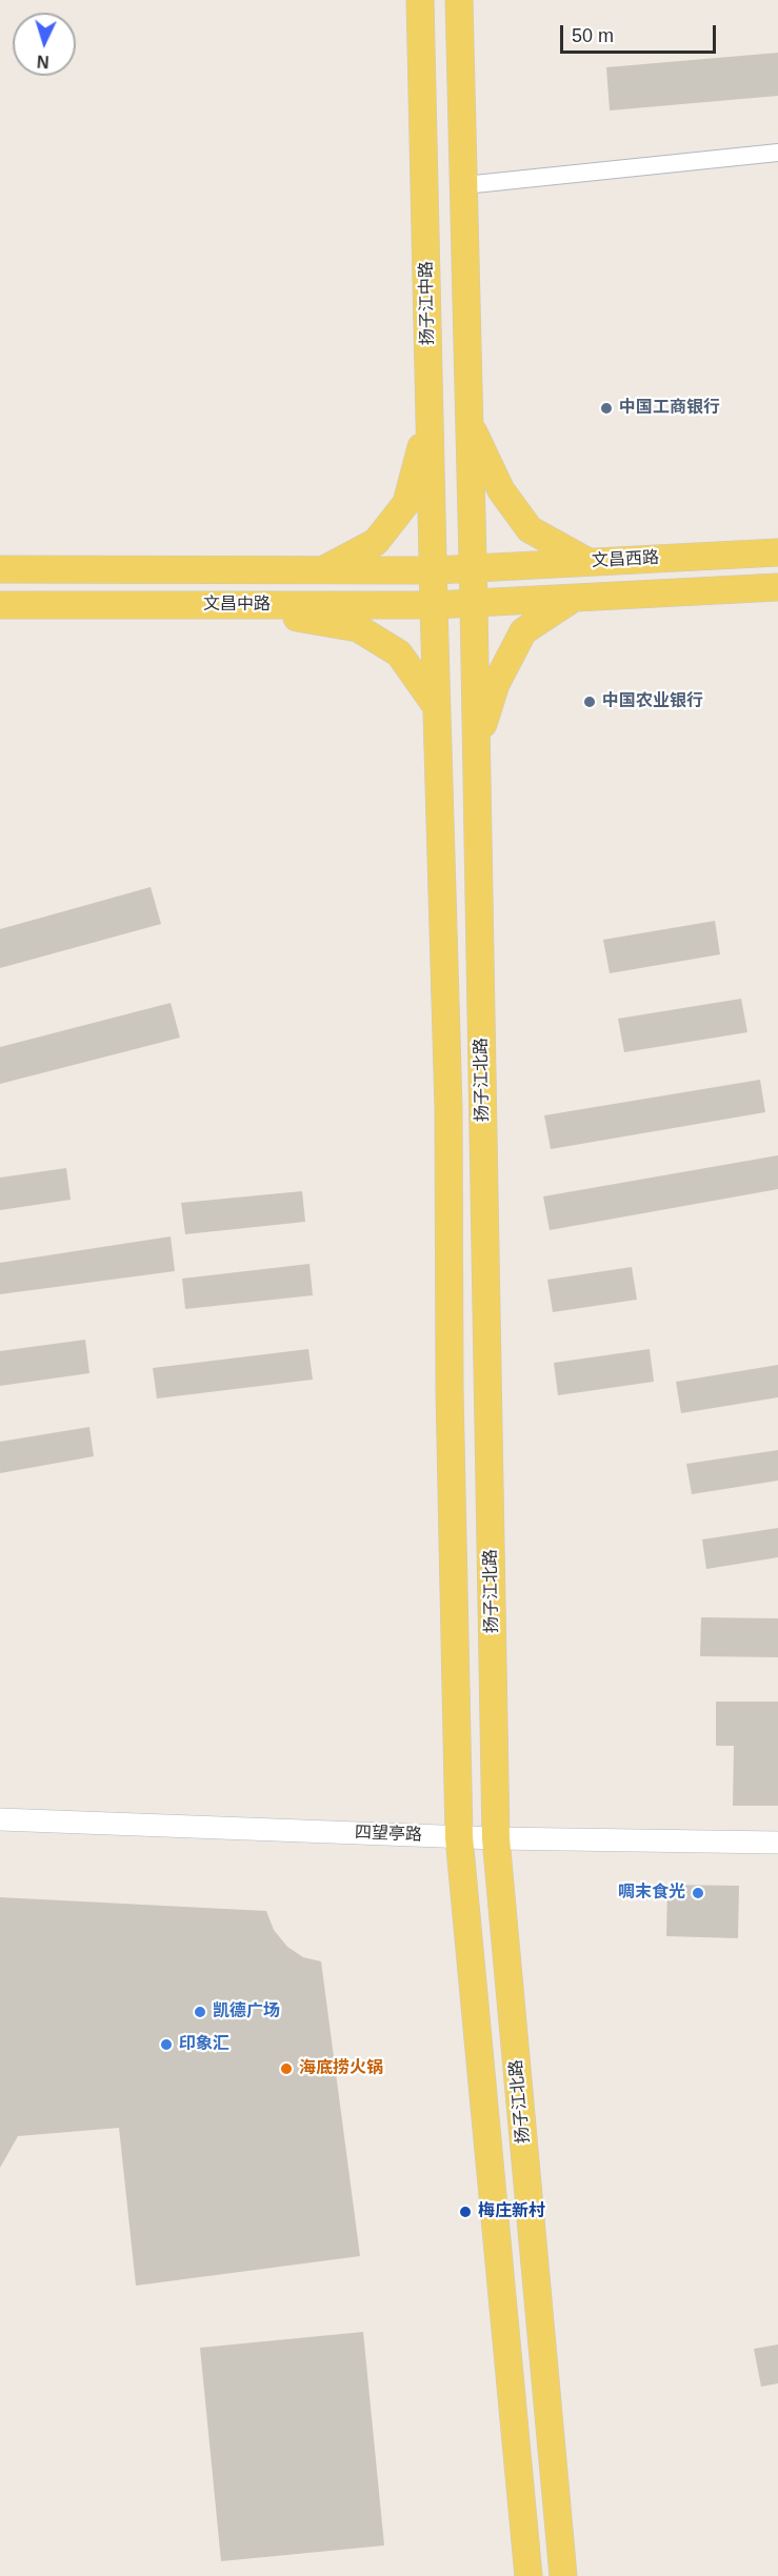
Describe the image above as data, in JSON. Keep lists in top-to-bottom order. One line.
{"streets":{"main road":["扬子江中路","文昌西路","文昌中路","扬子江北路"],"street":["四望亭路"]},"crossings":[["扬子江中路","文昌西路"],["扬子江中路","文昌中路"],["扬子江中路","扬子江北路"],["文昌西路","文昌中路"],["文昌西路","扬子江北路"],["文昌中路","扬子江北路"],["扬子江北路","四望亭路"]],"places":["中国工商银行","中国农业银行","啁末食光","凯德广场","印象汇","海底捞火锅","梅庄新村"],"scale_bar":"50 m","north":"bottom"}
